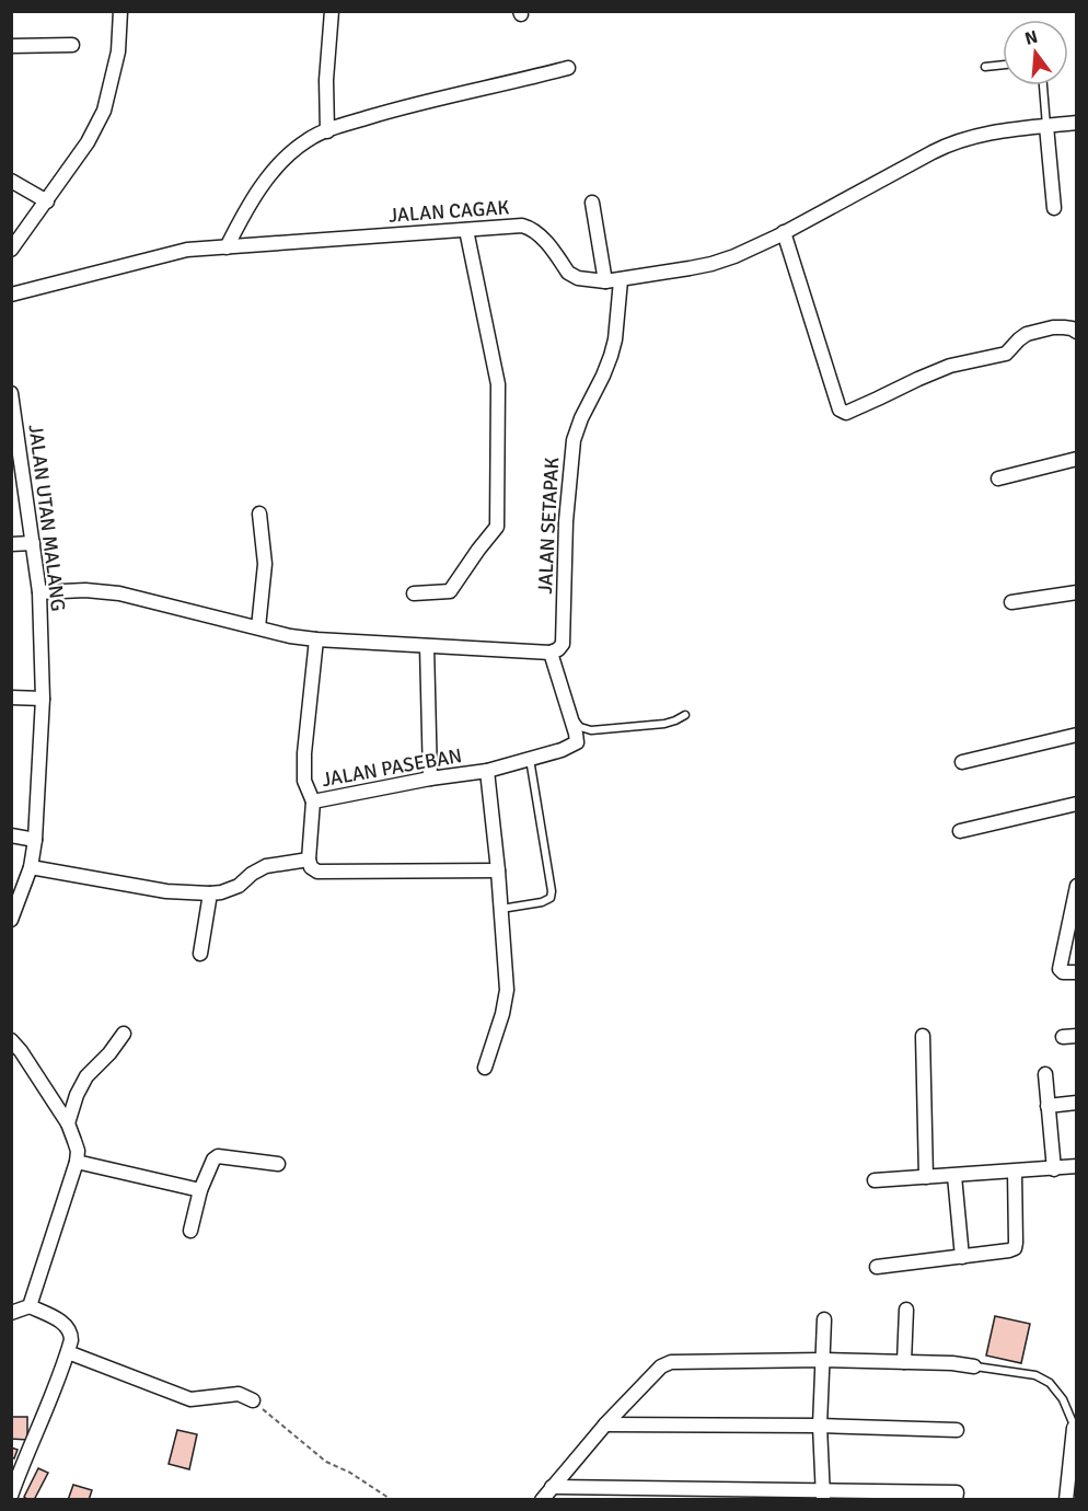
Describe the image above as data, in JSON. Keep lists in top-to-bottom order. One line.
{"streets":{"street":["JALAN CAGAK","JALAN UTAN MALANG","JALAN SETAPAK","JALAN PASEBAN"]},"crossings":[["JALAN CAGAK","JALAN SETAPAK"],["JALAN SETAPAK","JALAN PASEBAN"]],"north":"top"}
